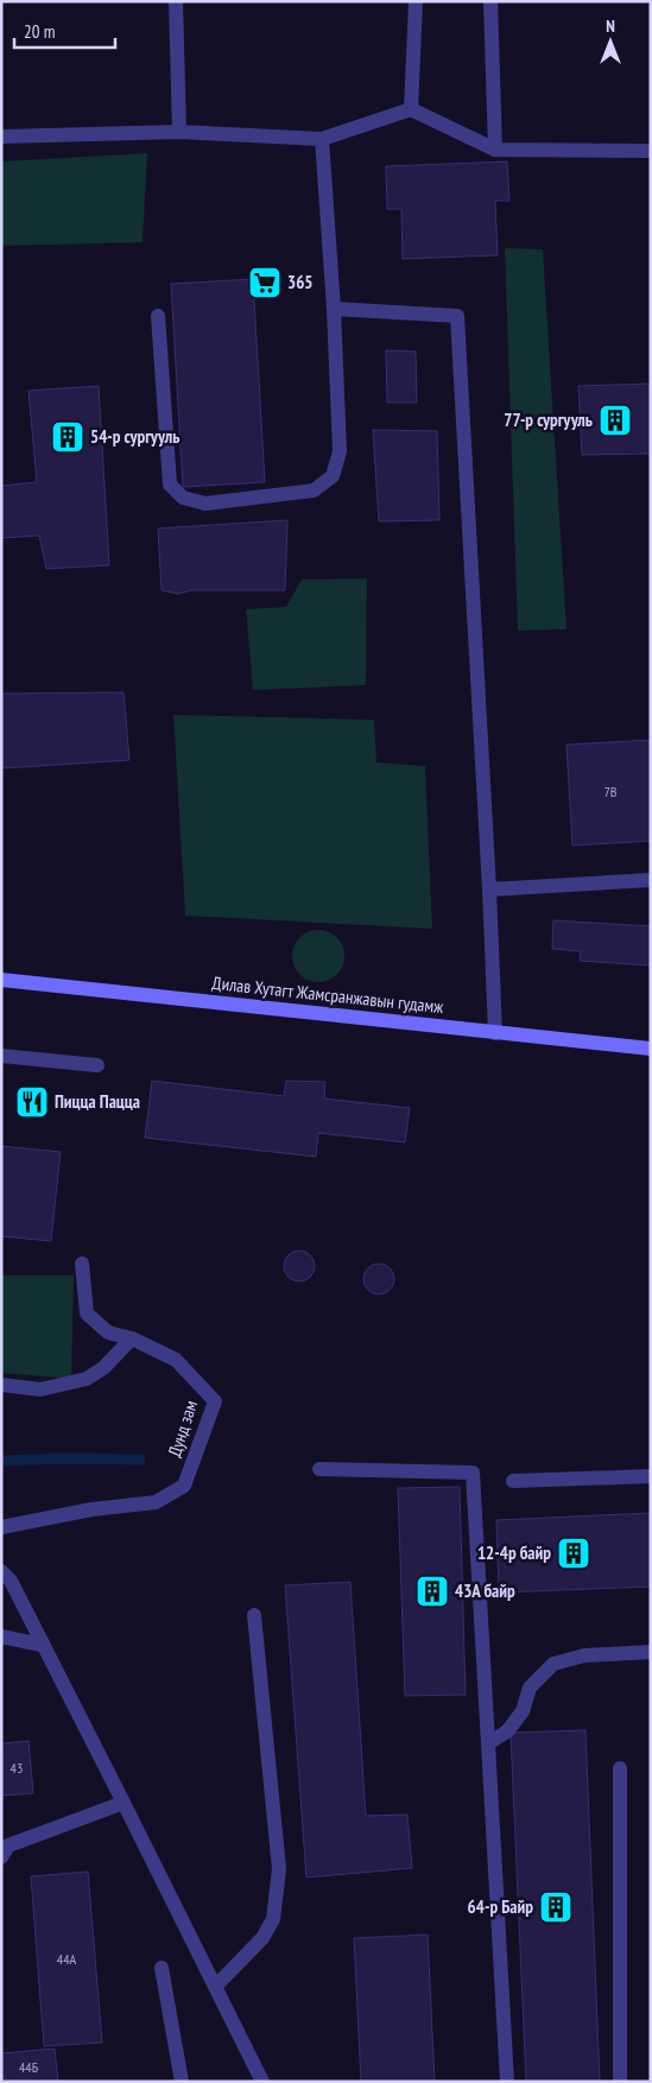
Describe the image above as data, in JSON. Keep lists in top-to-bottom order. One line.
{"streets":{"main road":["Дилав Хутагт Жамсранжавын гудамж"],"street":["Дунд зам"]},"places":{"supermarket":["365"],"building":["77-р сургууль","54-р сургууль","12-4р байр","43А байр","64-р Байр"],"restaurant":["Пицца Пацца"]},"house_numbers":["7В","43","44А","44Б"],"scale_bar":"20 m","north":"top"}
